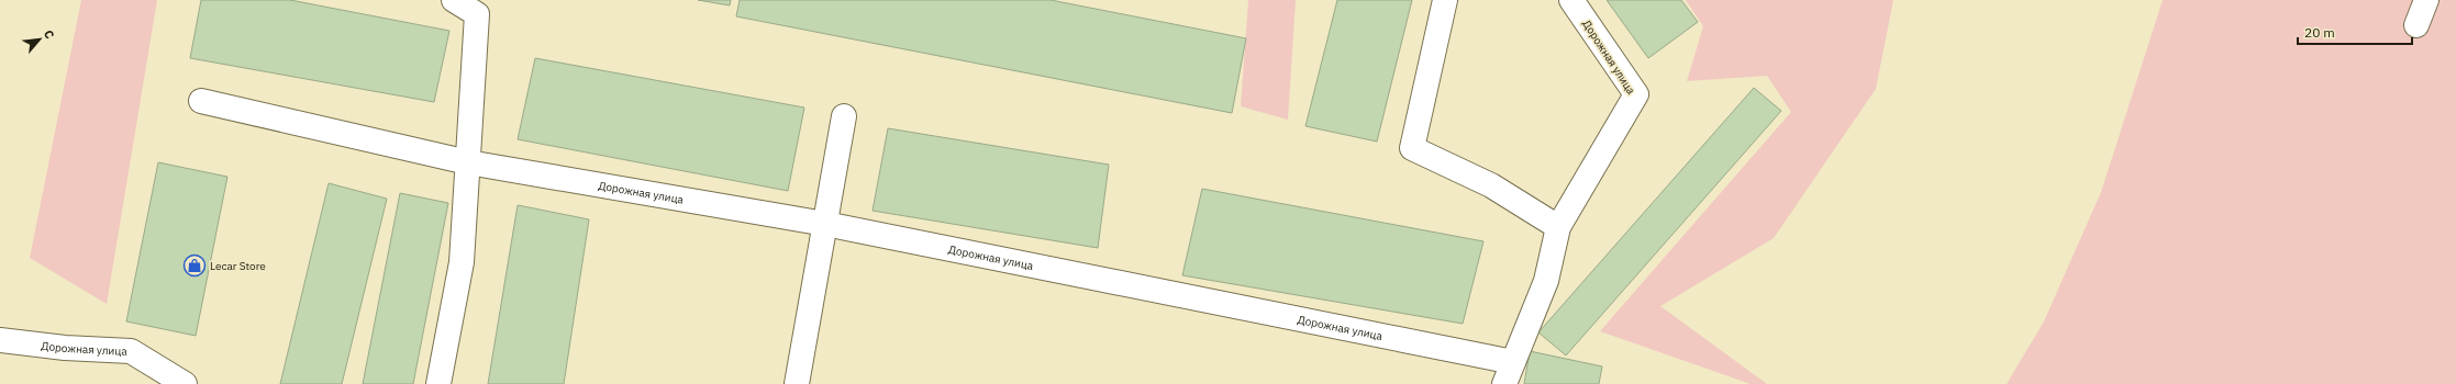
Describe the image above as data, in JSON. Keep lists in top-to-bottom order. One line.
{"streets":{"street":["Дорожная улица"]},"places":{"shop":["Lecar Store"]},"scale_bar":"20 m","north":"top right"}
